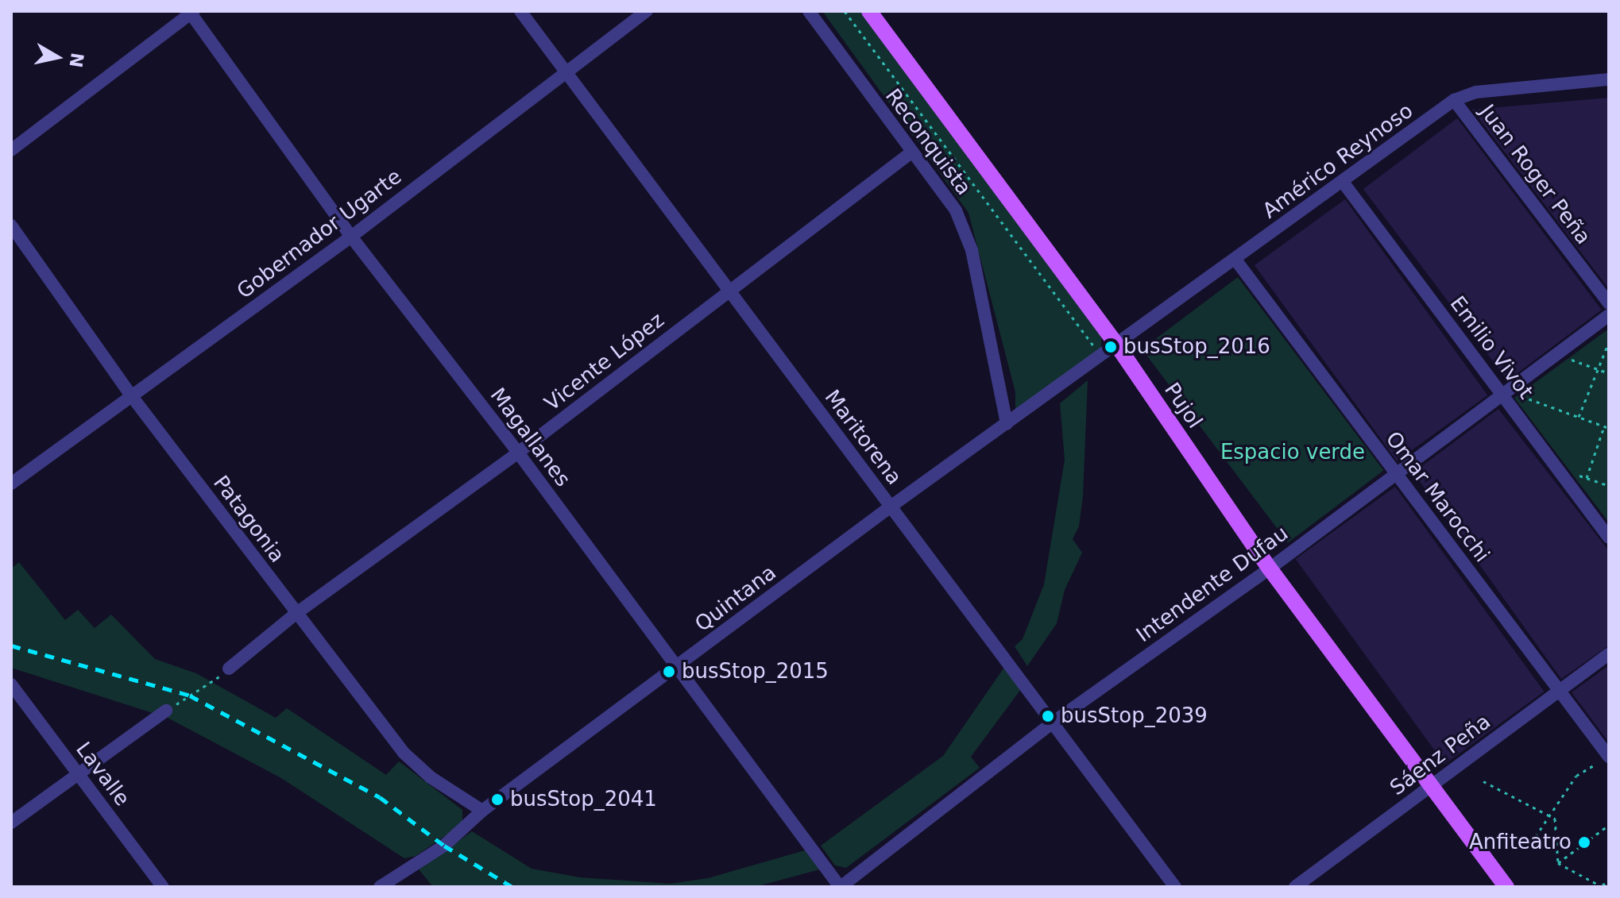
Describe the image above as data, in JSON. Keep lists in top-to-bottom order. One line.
{"streets":{"main road":["Pujol"],"street":["Reconquista","Américo Reynoso","Juan Roger Peña","Gobernador Ugarte","Emilio Vivot","Vicente López","Magallanes","Maritorena","Omar Marocchi","Patagonia","Intendente Dufau","Quintana","Sáenz Peña","Lavalle"]},"crossings":[["Reconquista","Vicente López"],["Reconquista","Quintana"],["Américo Reynoso","Juan Roger Peña"],["Américo Reynoso","Emilio Vivot"],["Américo Reynoso","Pujol"],["Américo Reynoso","Omar Marocchi"],["Américo Reynoso","Quintana"],["Gobernador Ugarte","Magallanes"],["Gobernador Ugarte","Maritorena"],["Gobernador Ugarte","Patagonia"],["Emilio Vivot","Intendente Dufau"],["Vicente López","Magallanes"],["Vicente López","Maritorena"],["Vicente López","Patagonia"],["Pujol","Intendente Dufau"],["Pujol","Quintana"],["Pujol","Sáenz Peña"],["Magallanes","Intendente Dufau"],["Magallanes","Quintana"],["Maritorena","Intendente Dufau"],["Maritorena","Quintana"],["Omar Marocchi","Intendente Dufau"],["Omar Marocchi","Sáenz Peña"],["Patagonia","Quintana"]],"parks":["Espacio verde"],"places":["busStop_2016","busStop_2015","busStop_2039","busStop_2041","Anfiteatro"],"north":"right"}
